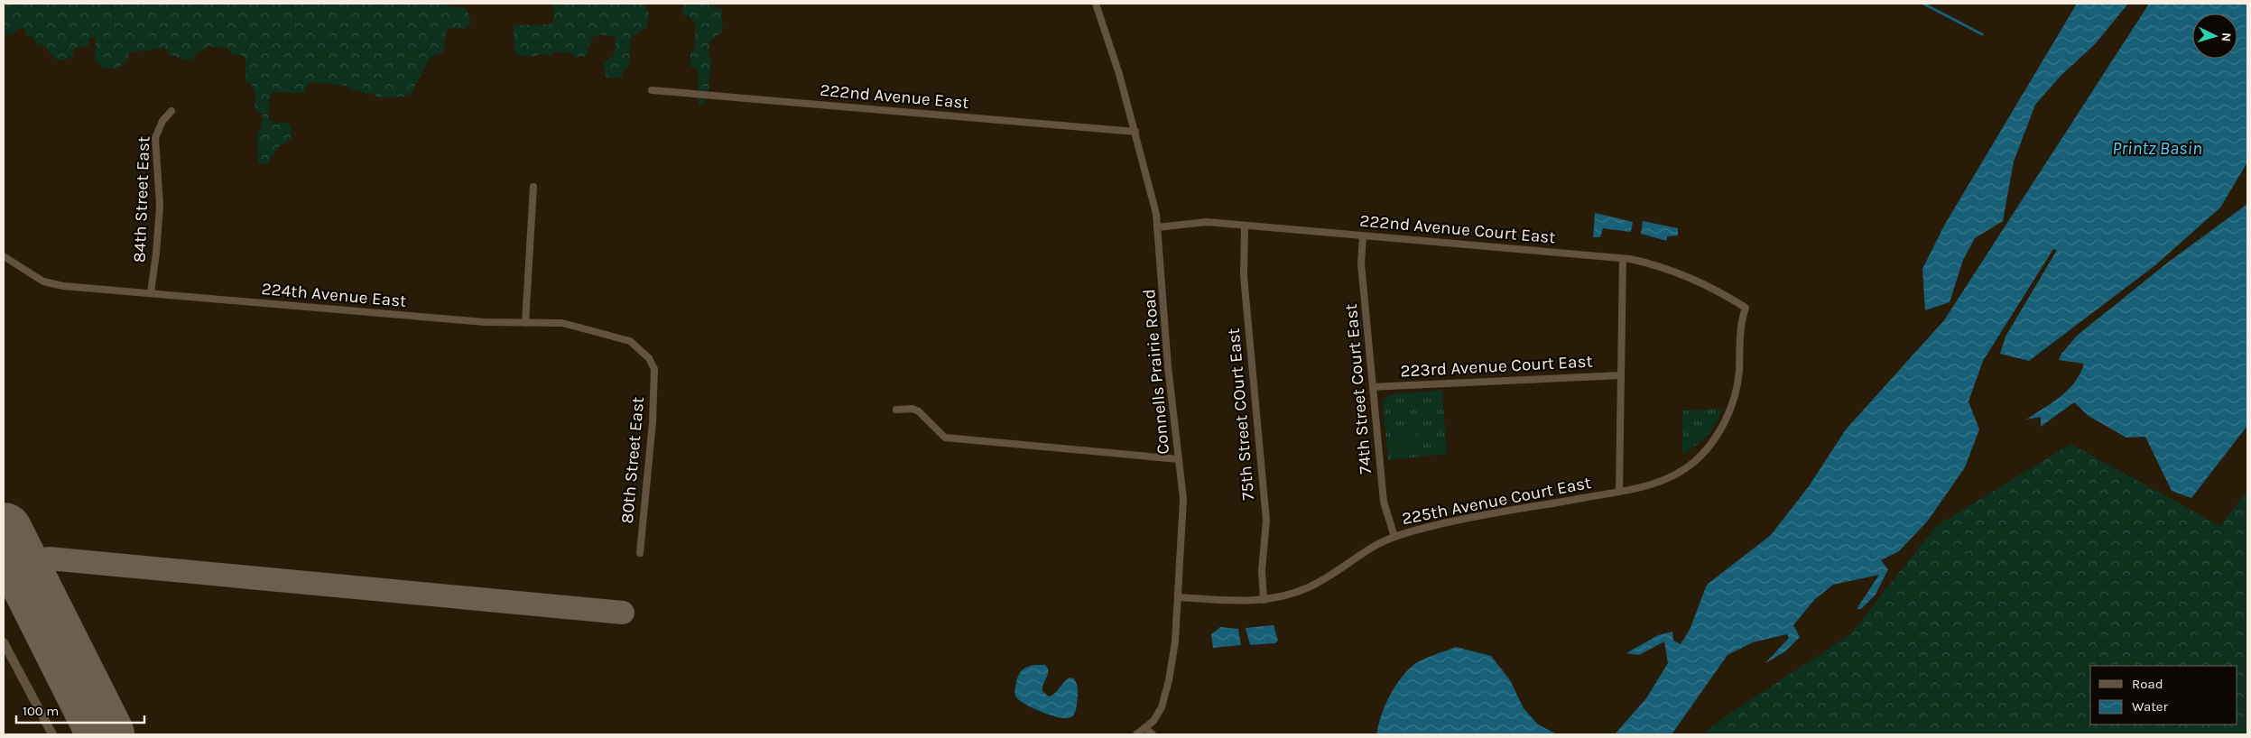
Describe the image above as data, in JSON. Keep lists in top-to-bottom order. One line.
{"streets":{"street":["222nd Avenue East","84th Street East","222nd Avenue Court East","224th Avenue East","223rd Avenue Court East","Connells Prairie Road","74th Street Court East","75th Street COurt East","80th Street East","225th Avenue Court East"]},"crossings":[["222nd Avenue East","Connells Prairie Road"],["84th Street East","224th Avenue East"],["222nd Avenue Court East","Connells Prairie Road"],["222nd Avenue Court East","74th Street Court East"],["222nd Avenue Court East","75th Street COurt East"],["222nd Avenue Court East","225th Avenue Court East"],["224th Avenue East","80th Street East"],["223rd Avenue Court East","74th Street Court East"],["Connells Prairie Road","225th Avenue Court East"],["74th Street Court East","225th Avenue Court East"],["75th Street COurt East","225th Avenue Court East"]],"water":["Printz Basin"],"legend":["Road","Water"],"scale_bar":"100 m","north":"right"}
